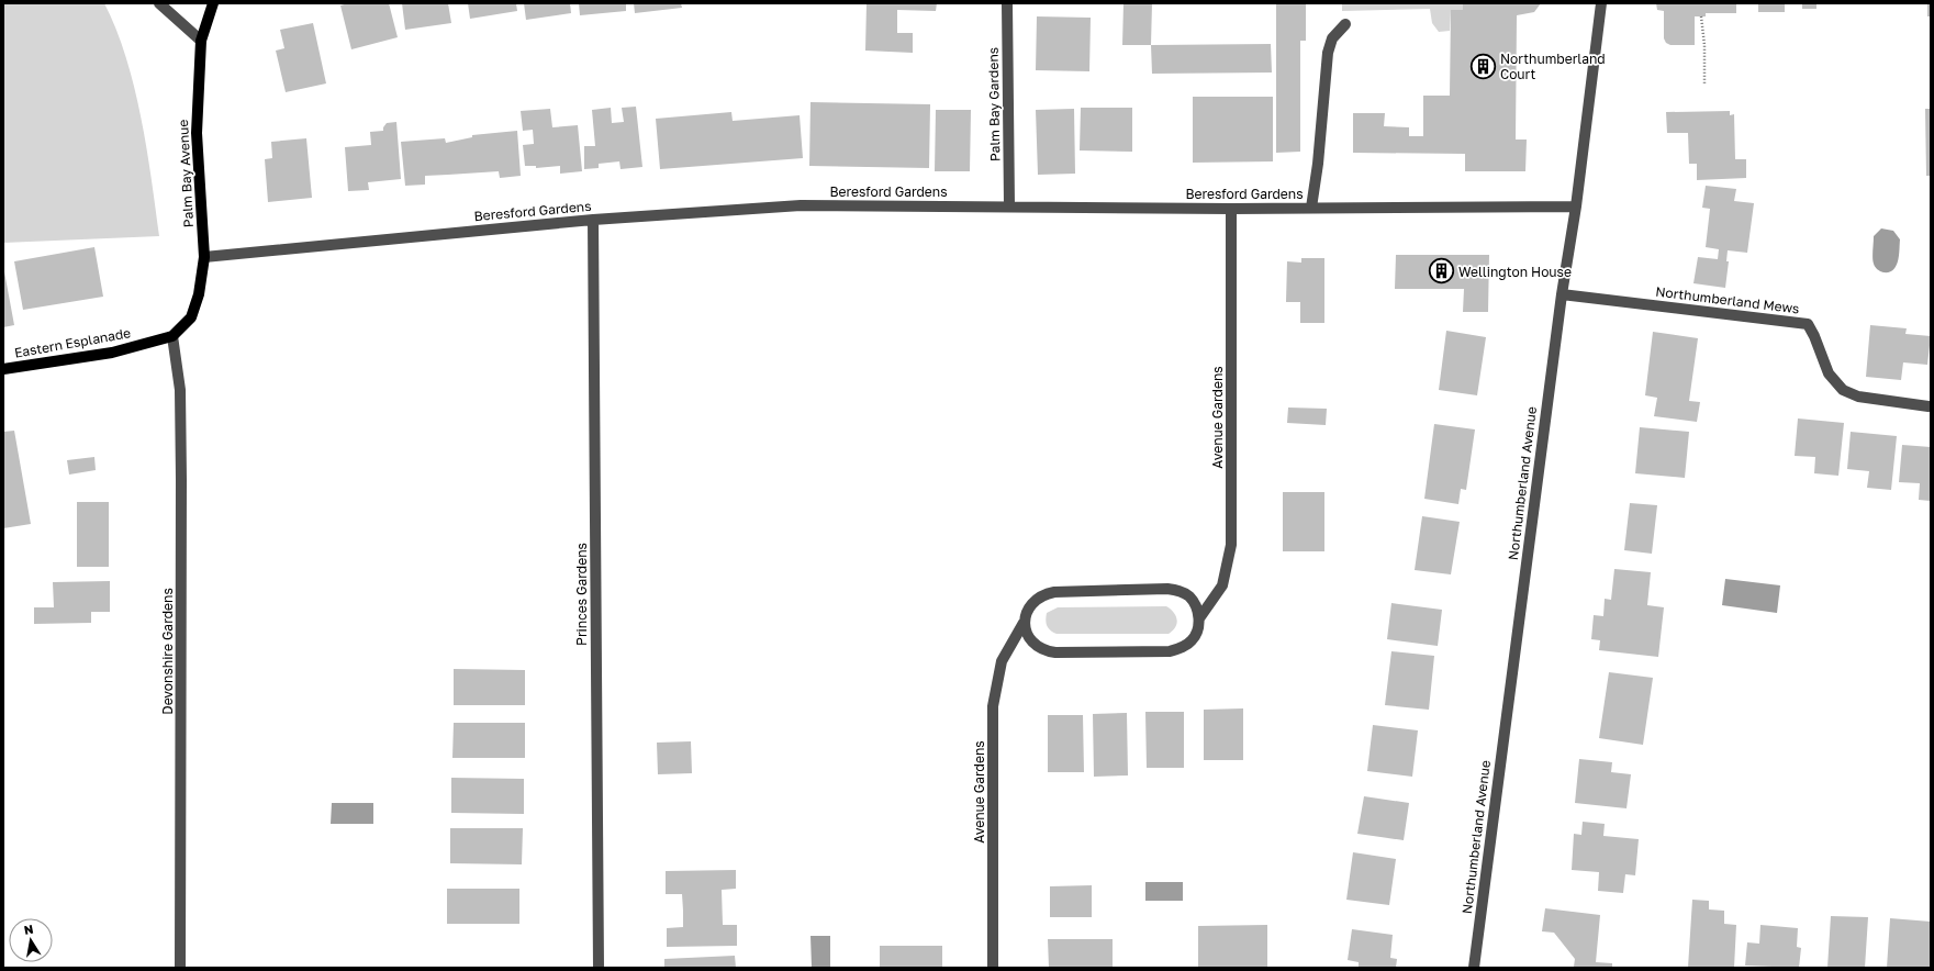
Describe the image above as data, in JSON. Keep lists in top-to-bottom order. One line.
{"streets":{"main road":["Palm Bay Avenue","Eastern Esplanade"],"street":["Palm Bay Gardens","Beresford Gardens","Northumberland Mews","Avenue Gardens","Northumberland Avenue","Princes Gardens","Devonshire Gardens"]},"crossings":[["Palm Bay Gardens","Beresford Gardens"],["Palm Bay Avenue","Beresford Gardens"],["Palm Bay Avenue","Eastern Esplanade"],["Palm Bay Avenue","Devonshire Gardens"],["Beresford Gardens","Avenue Gardens"],["Beresford Gardens","Northumberland Avenue"],["Beresford Gardens","Princes Gardens"],["Northumberland Mews","Northumberland Avenue"],["Eastern Esplanade","Devonshire Gardens"]],"places":{"building":["Northumberland Court","Wellington House"]},"north":"top"}
